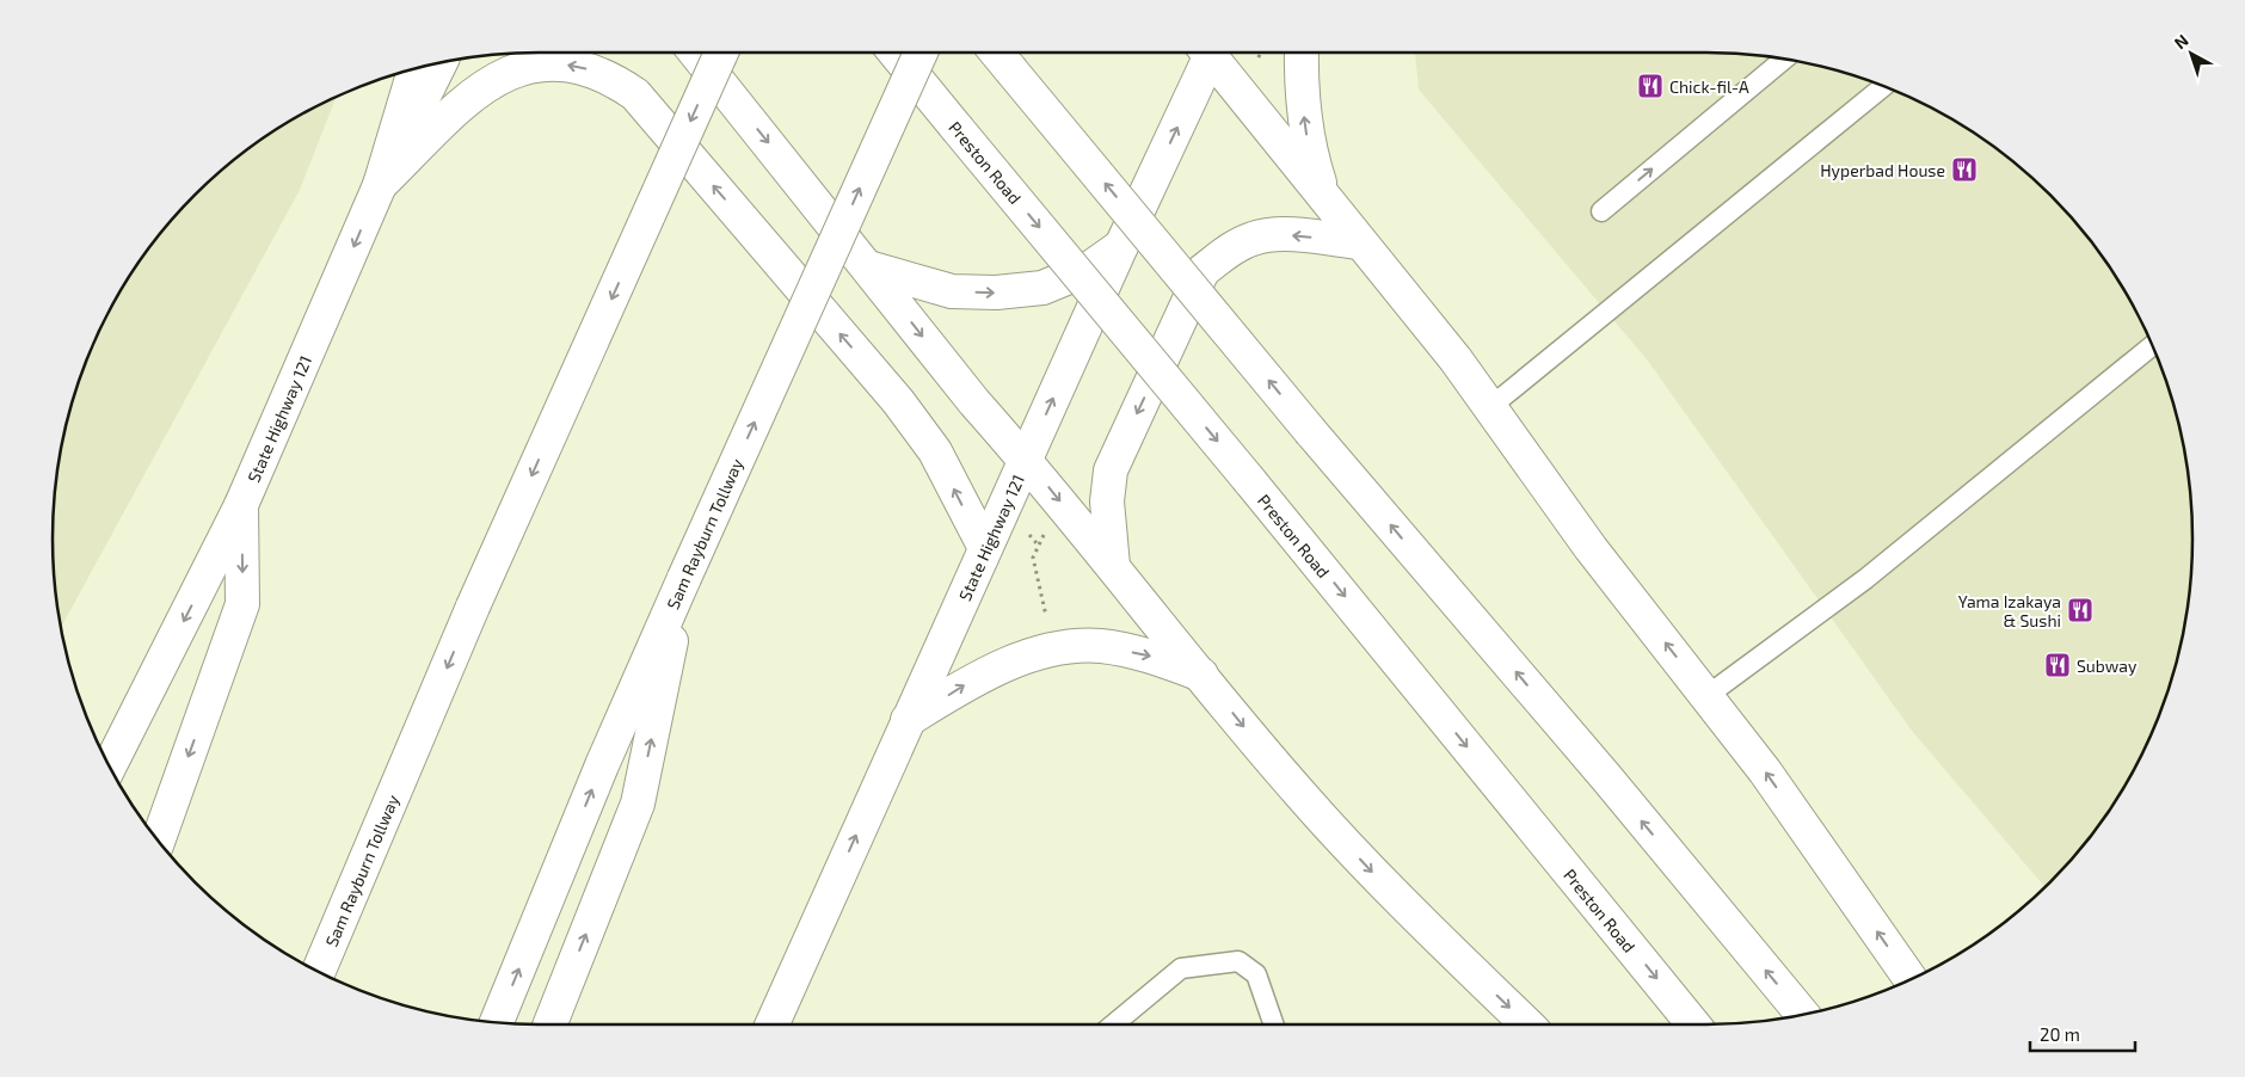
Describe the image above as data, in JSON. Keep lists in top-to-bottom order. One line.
{"streets":{"main road":["Preston Road","State Highway 121","Sam Rayburn Tollway"]},"places":{"restaurant":["Chick-fil-A","Hyperbad House","Yama Izakaya & Sushi","Subway"]},"scale_bar":"20 m","north":"top left"}
